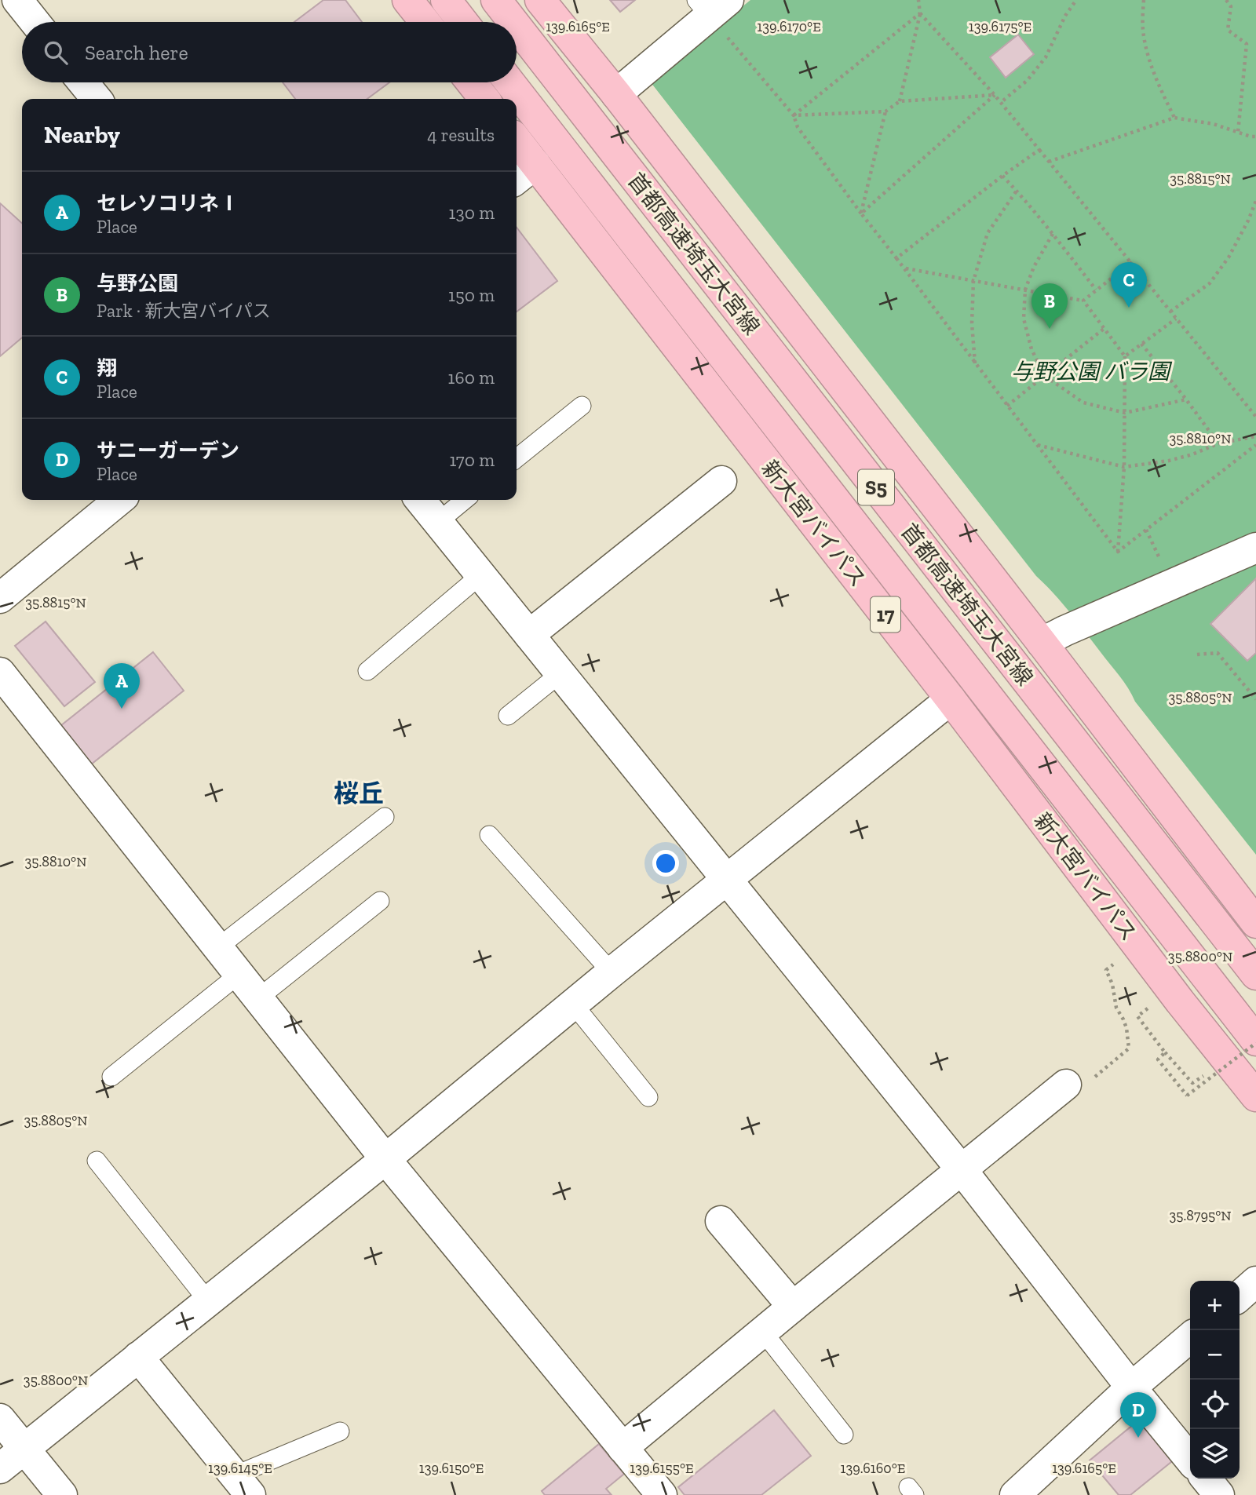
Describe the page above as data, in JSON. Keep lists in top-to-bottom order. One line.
{"streets":{"highway":["首都高速埼玉大宮線","S5","新大宮バイパス","17"]},"districts":["桜丘"],"parks":["与野公園 バラ園"],"page":{"search":"Search here","heading":["Nearby","4 results"],"list":[{"mark":"A","name":"セレソコリネⅠ","note":"Place","value":"130 m"},{"mark":"B","name":"与野公園","note":"Park · 新大宮バイパス","value":"150 m"},{"mark":"C","name":"翔","note":"Place","value":"160 m"},{"mark":"D","name":"サニーガーデン","note":"Place","value":"170 m"}],"pins":["C","B","A","D"],"map_buttons":["+","−"]},"coordinates":["139.6170°E","139.6165°E","139.6175°E","35.8815°N","35.8810°N","35.8805°N","35.8800°N","35.8795°N","139.6145°E","139.6150°E","139.6155°E","139.6160°E"]}
